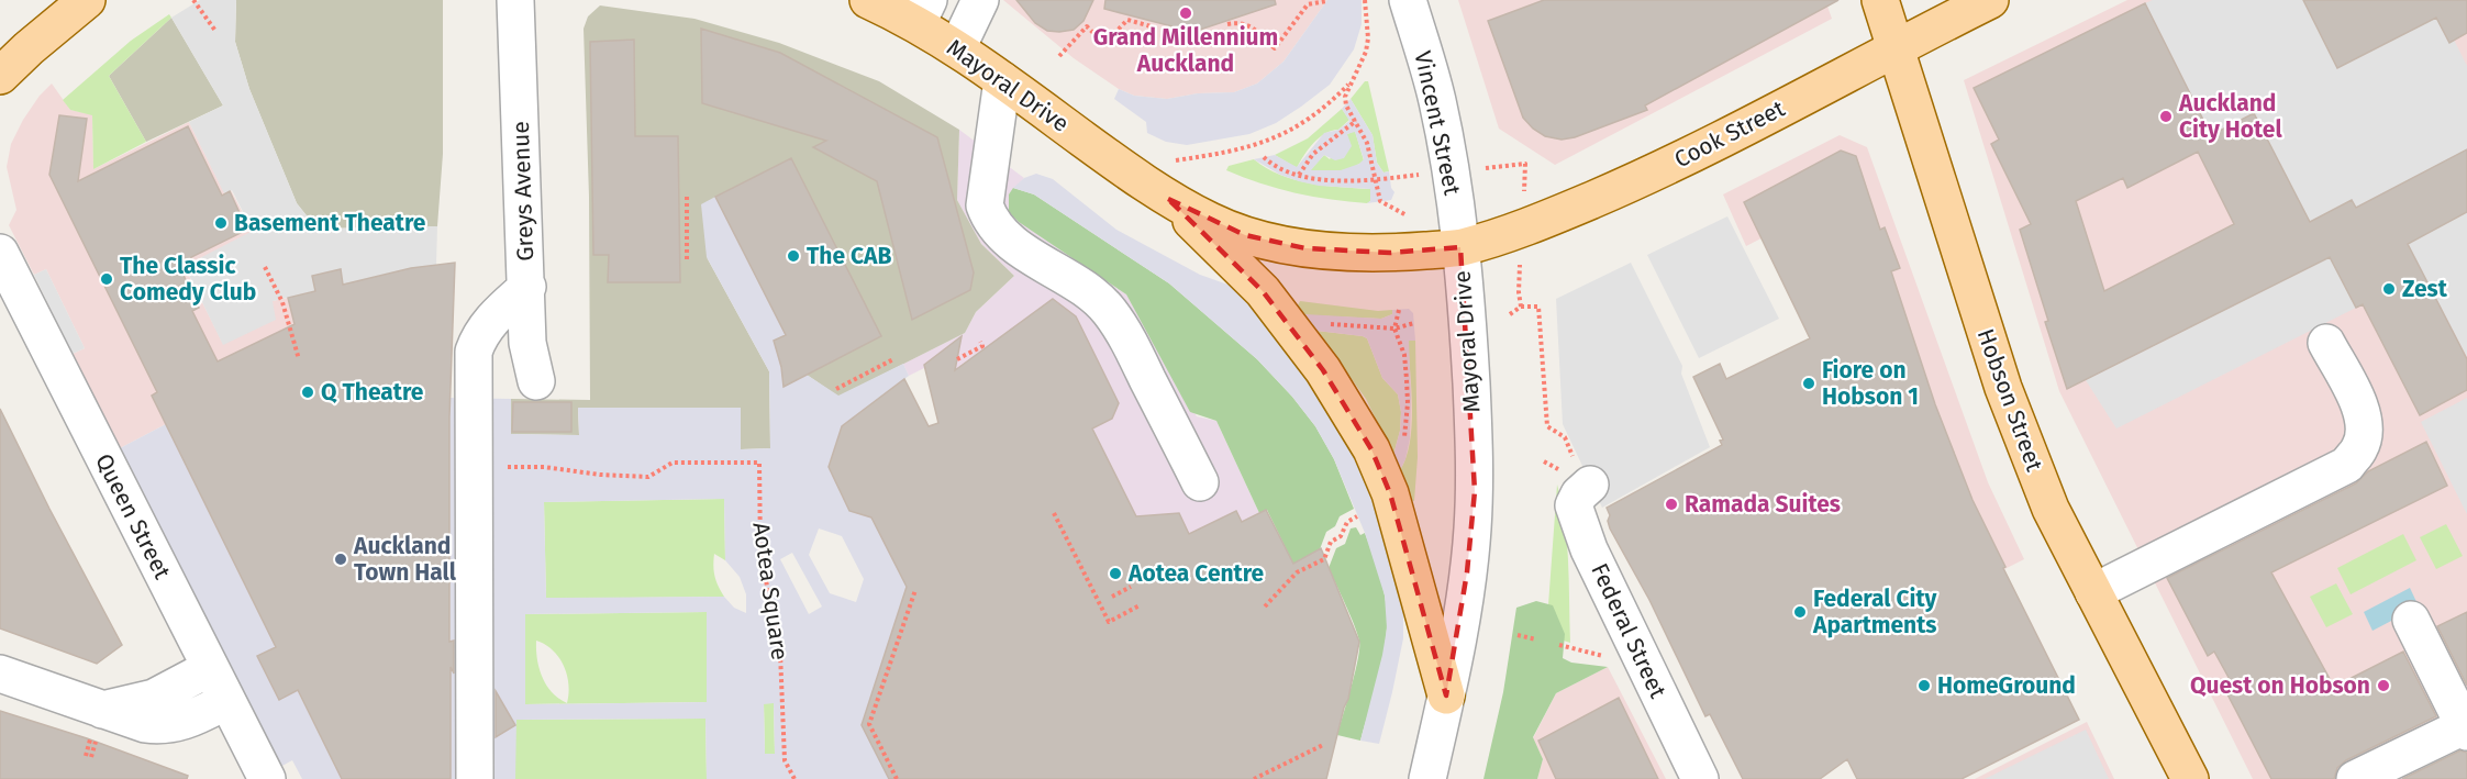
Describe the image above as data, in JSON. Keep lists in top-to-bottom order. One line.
{"streets":{"main road":["Mayoral Drive","Cook Street","Hobson Street"],"street":["Vincent Street","Greys Avenue","Queen Street","Federal Street"],"path":["Aotea Square"]},"crossings":[["Mayoral Drive","Vincent Street"],["Mayoral Drive","Cook Street"],["Vincent Street","Cook Street"],["Cook Street","Hobson Street"]],"places":["Grand Millennium Auckland","Auckland City Hotel","Basement Theatre","The CAB","The Classic Comedy Club","Zest","Fiore on Hobson 1","Q Theatre","Ramada Suites","Auckland Town Hall","Aotea Centre","Federal City Apartments","HomeGround","Quest on Hobson"]}
